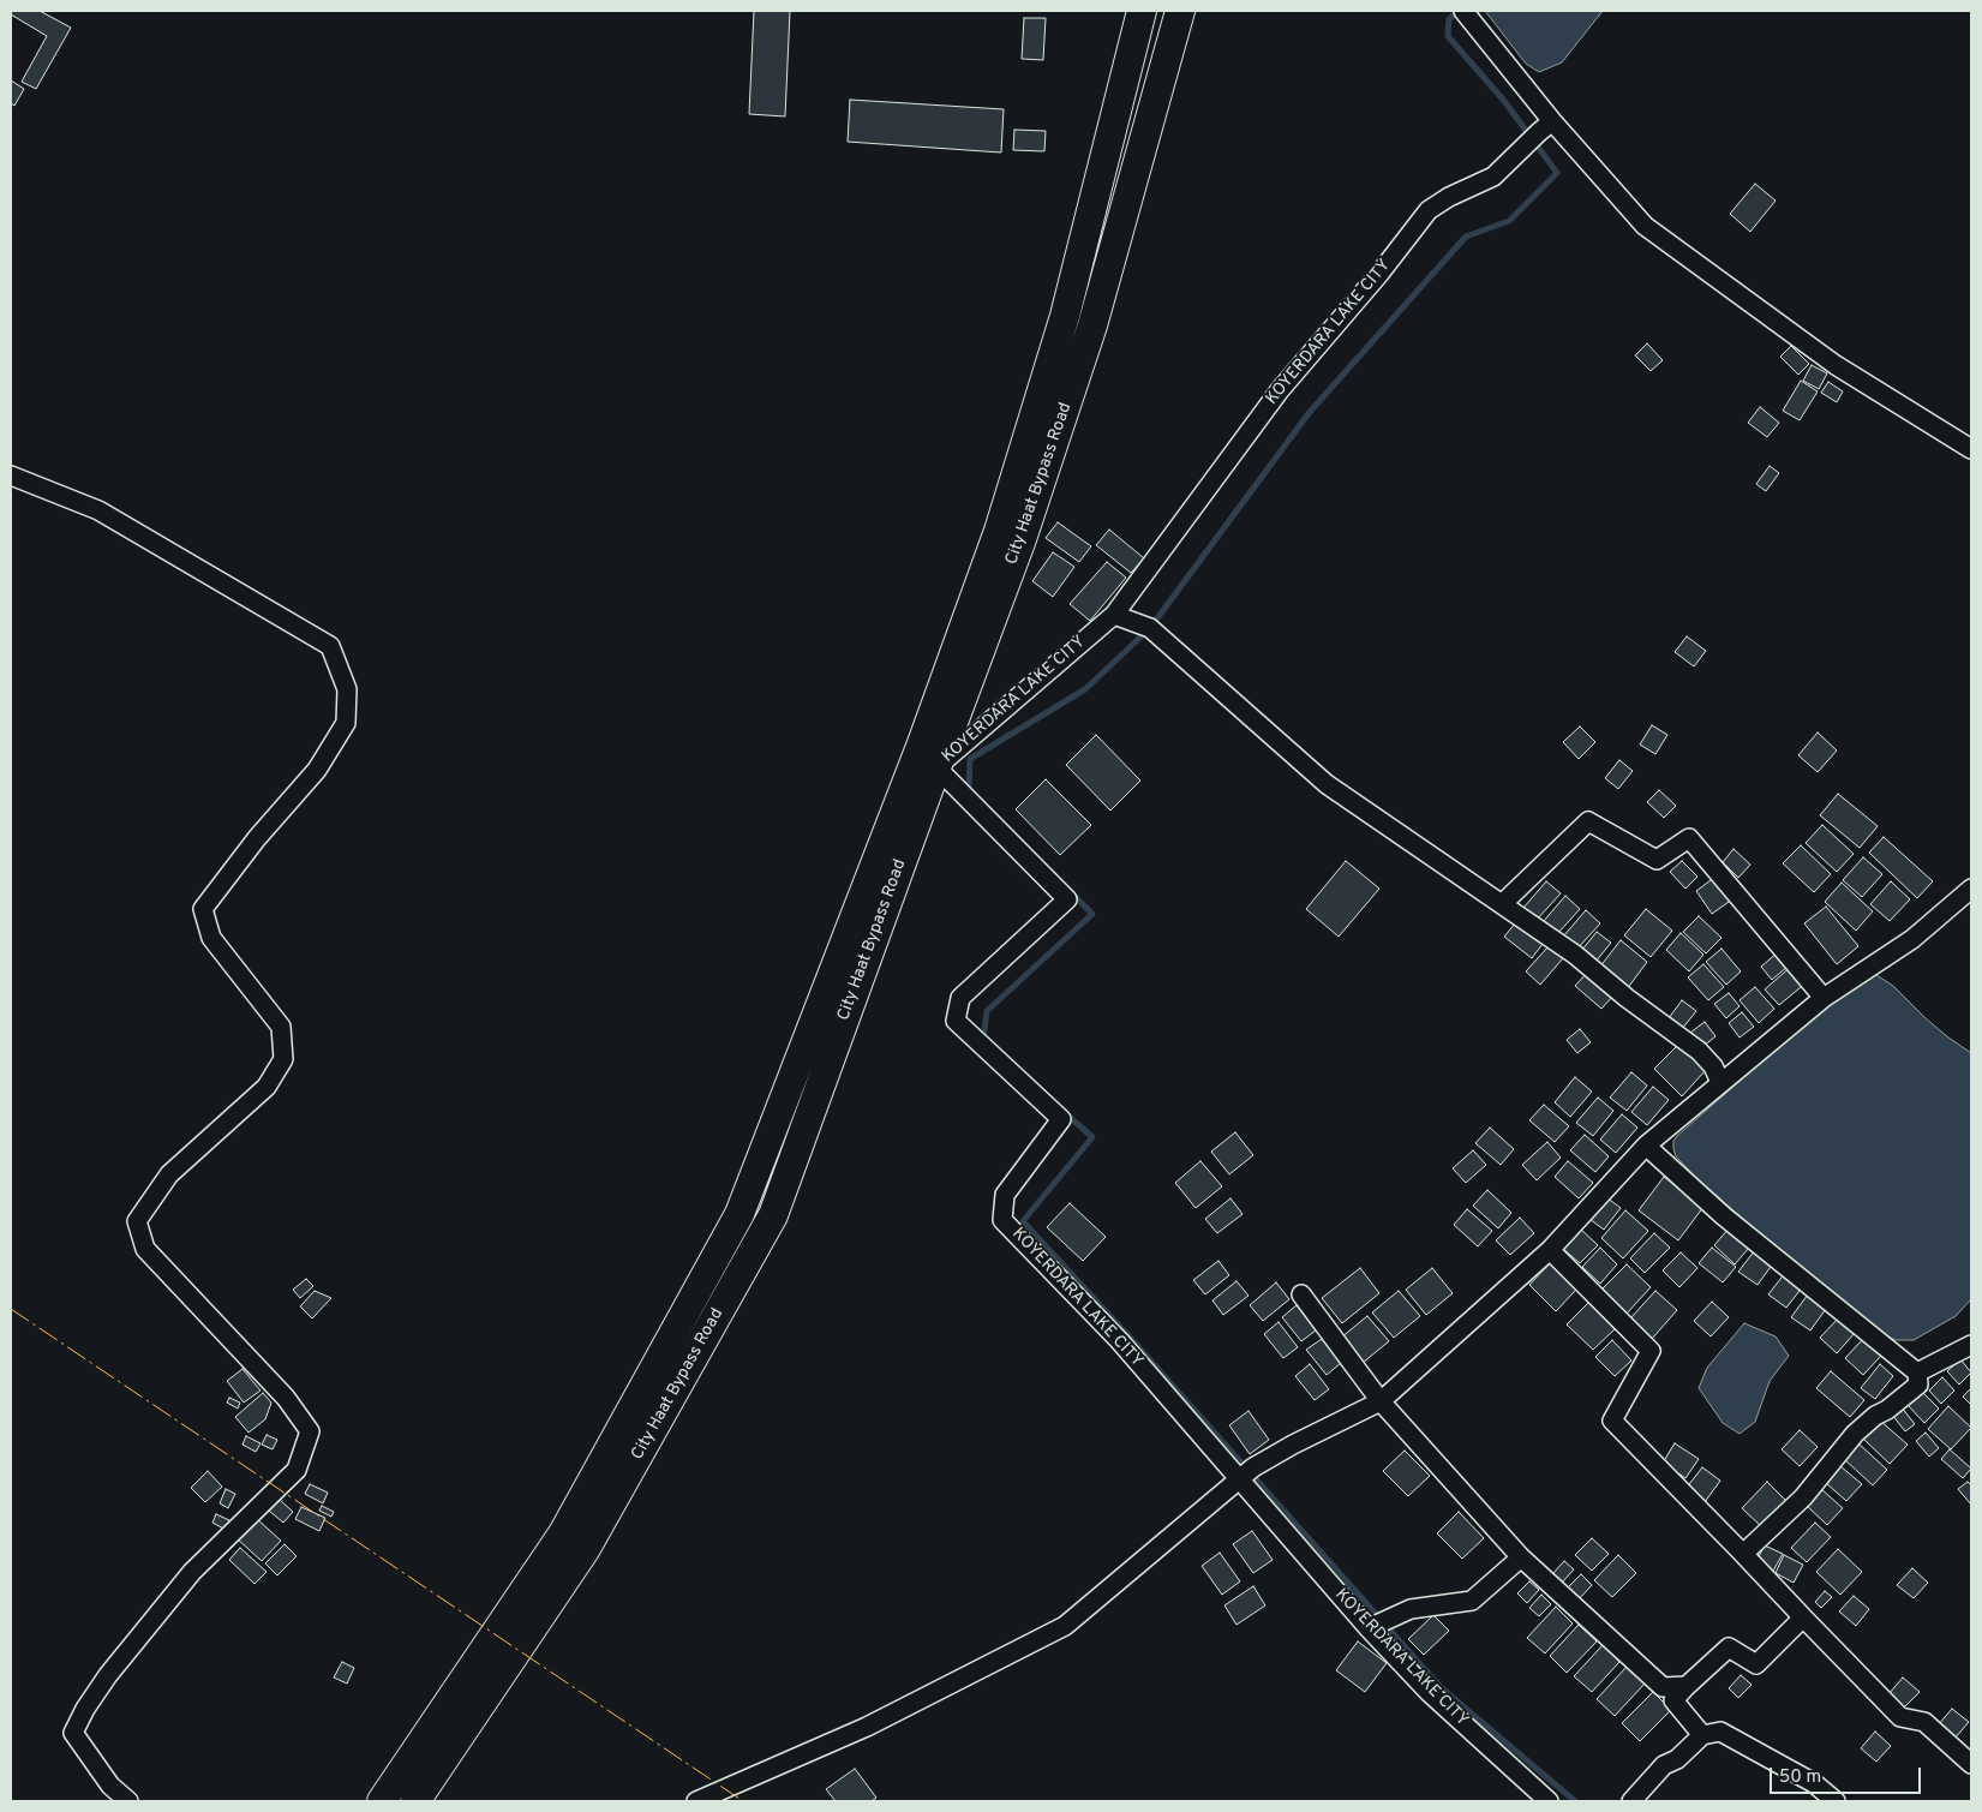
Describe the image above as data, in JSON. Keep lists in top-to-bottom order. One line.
{"streets":{"main road":["City Haat Bypass Road"],"street":["KOYERDARA LAKE CITY"]},"crossings":[["KOYERDARA LAKE CITY","City Haat Bypass Road"]],"scale_bar":"50 m"}
